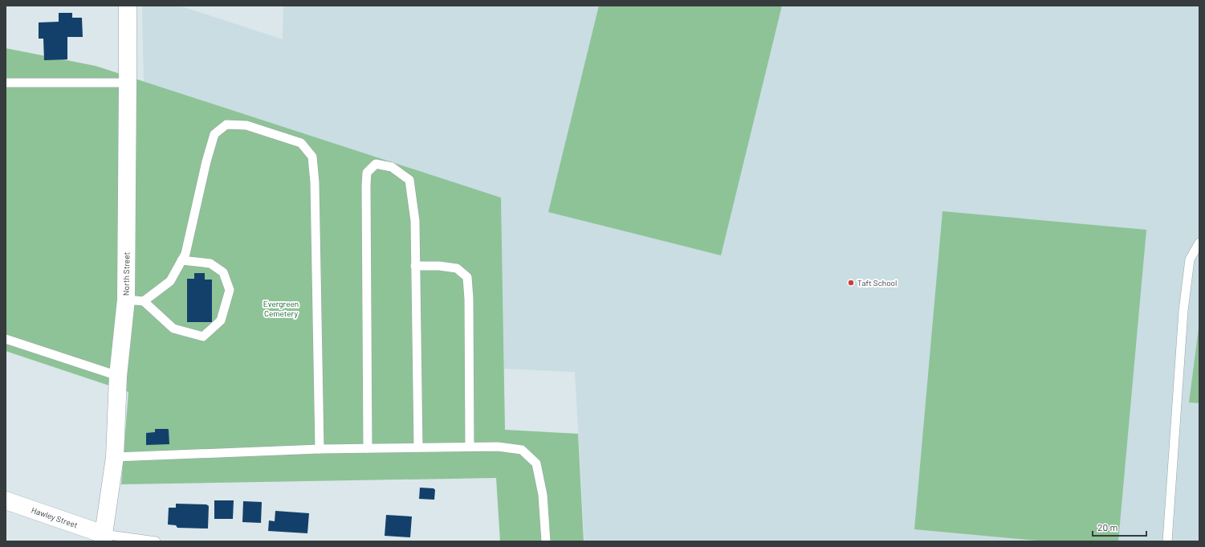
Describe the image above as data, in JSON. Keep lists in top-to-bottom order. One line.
{"streets":{"street":["North Street","Hawley Street"]},"crossings":[["North Street","Hawley Street"]],"parks":["Evergreen Cemetery"],"places":["Taft School"],"scale_bar":"20 m"}
